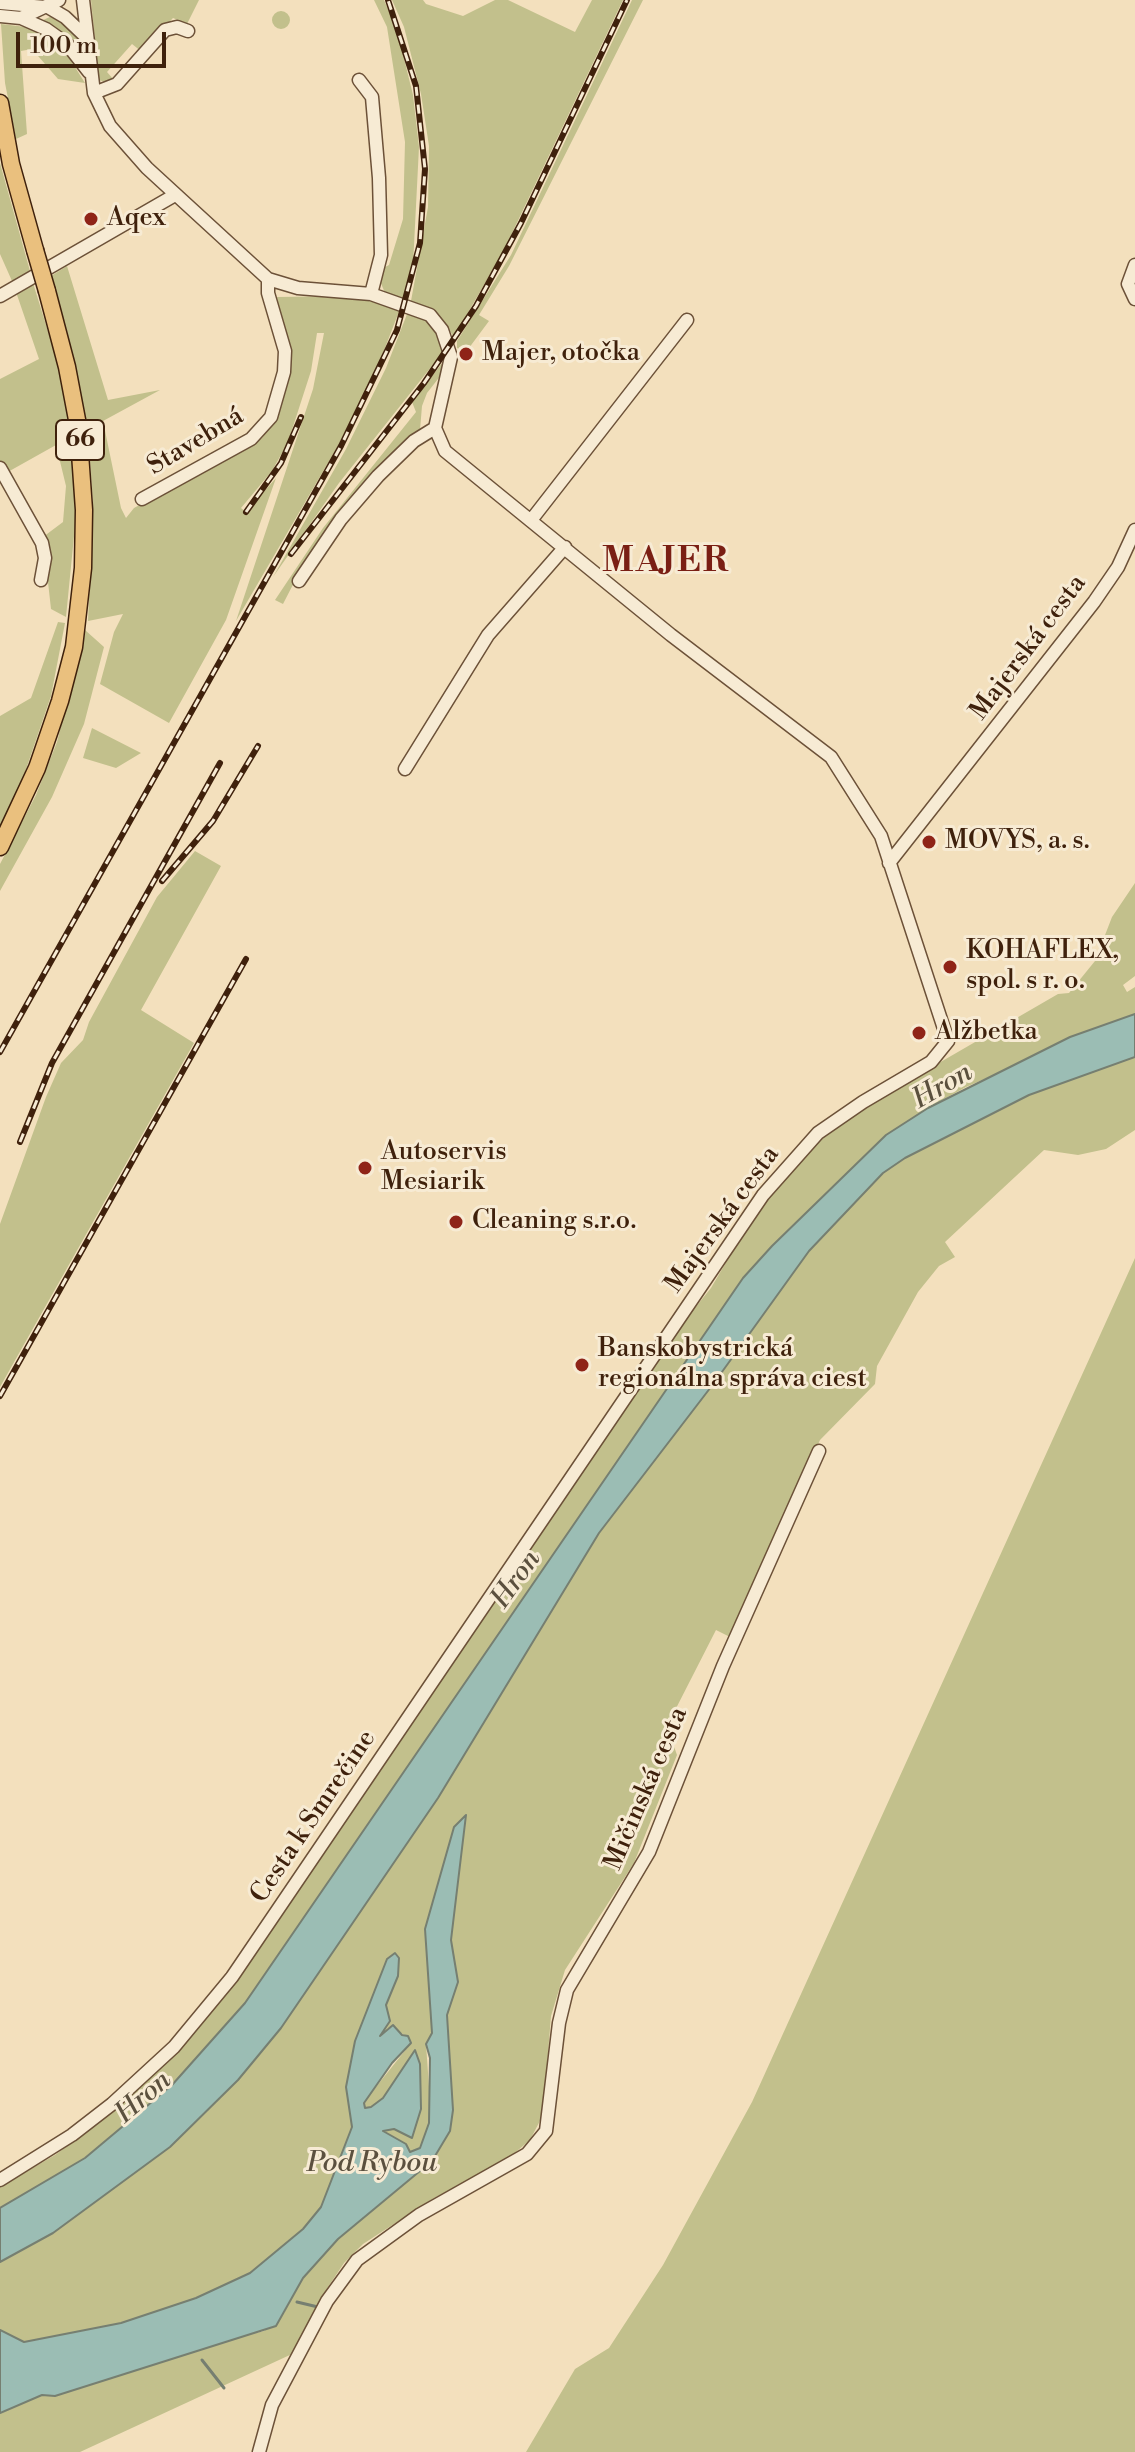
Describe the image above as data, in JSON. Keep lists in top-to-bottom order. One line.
{"streets":{"main road":["66"],"street":["Stavebná","Majerská cesta","Mičinská cesta","Cesta k Smrečine"]},"crossings":[["Majerská cesta","Cesta k Smrečine"]],"districts":["MAJER"],"water":["Hron","Pod Rybou"],"places":["Aqex","Majer, otočka","MOVYS, a. s.","KOHAFLEX, spol. s r. o.","Alžbetka","Autoservis Mesiarik","Cleaning s.r.o.","Banskobystrická regionálna správa ciest"],"scale_bar":"100 m"}
